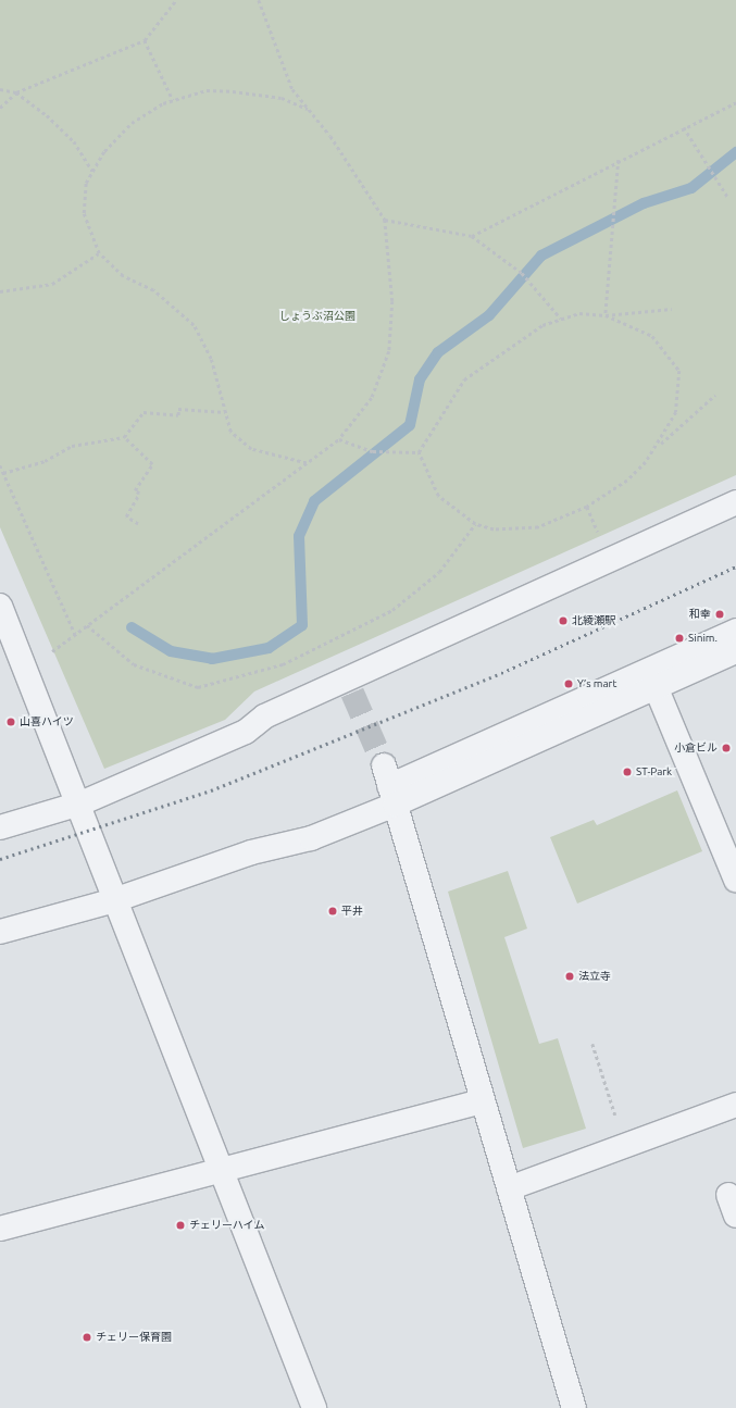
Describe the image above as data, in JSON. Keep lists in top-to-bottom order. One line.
{"parks":["しょうぶ沼公園"],"places":["和幸","北綾瀬駅","Sinim.","Y’s mart","山喜ハイツ","小倉ビル","ST-Park","平井","法立寺","チェリーハイム","チェリー保育園"]}
